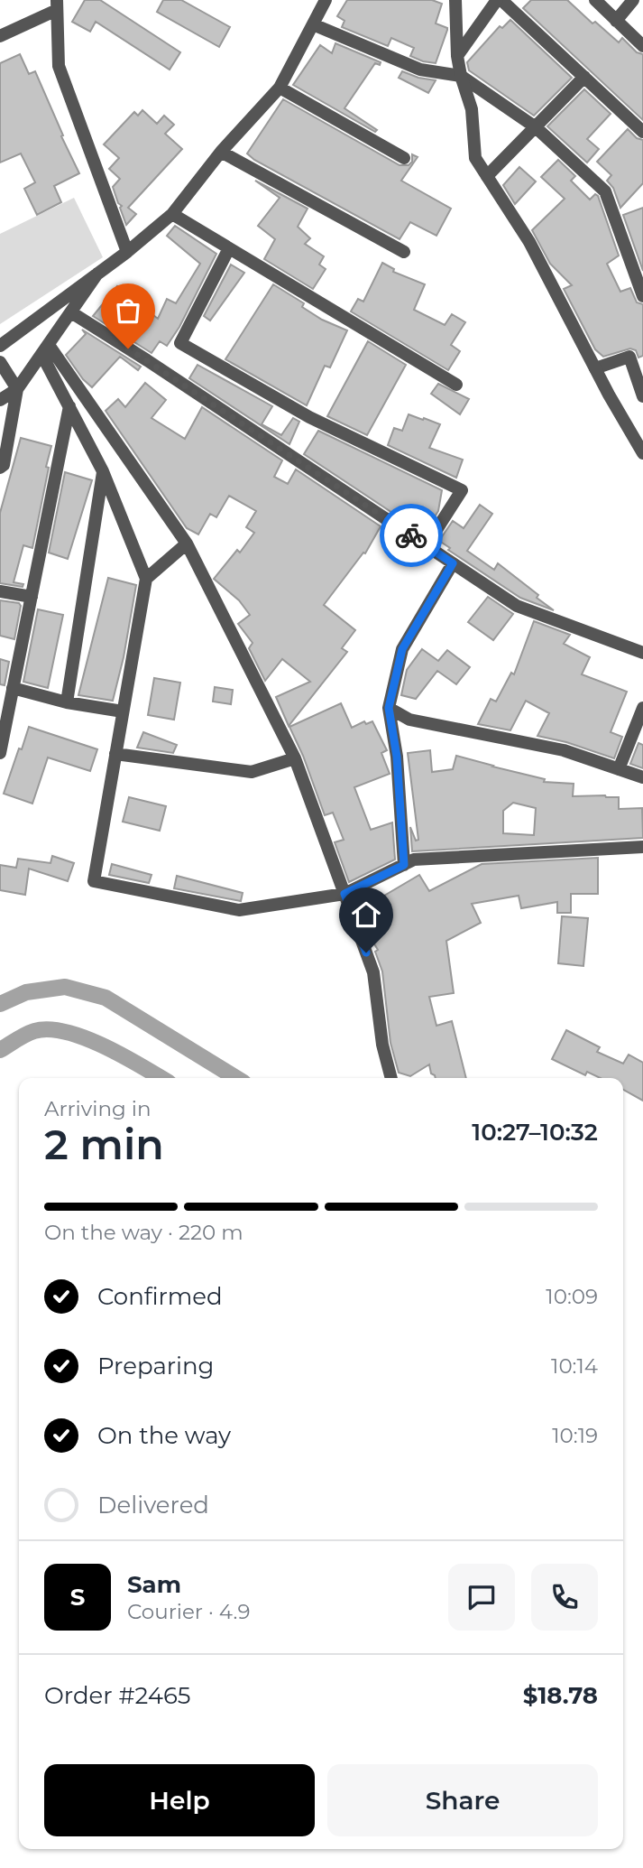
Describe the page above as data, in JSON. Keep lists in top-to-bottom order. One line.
{"page":{"heading":["2 min","Arriving in","10:27–10:32"],"panel":["Sam","Courier · 4.9","Order #2465","$18.78"],"bar":"On the way · 220 m","list":[["Confirmed","10:09"],["Preparing","10:14"],["On the way","10:19"],"Delivered"],"round":"S","buttons":["Help","Share"]}}
